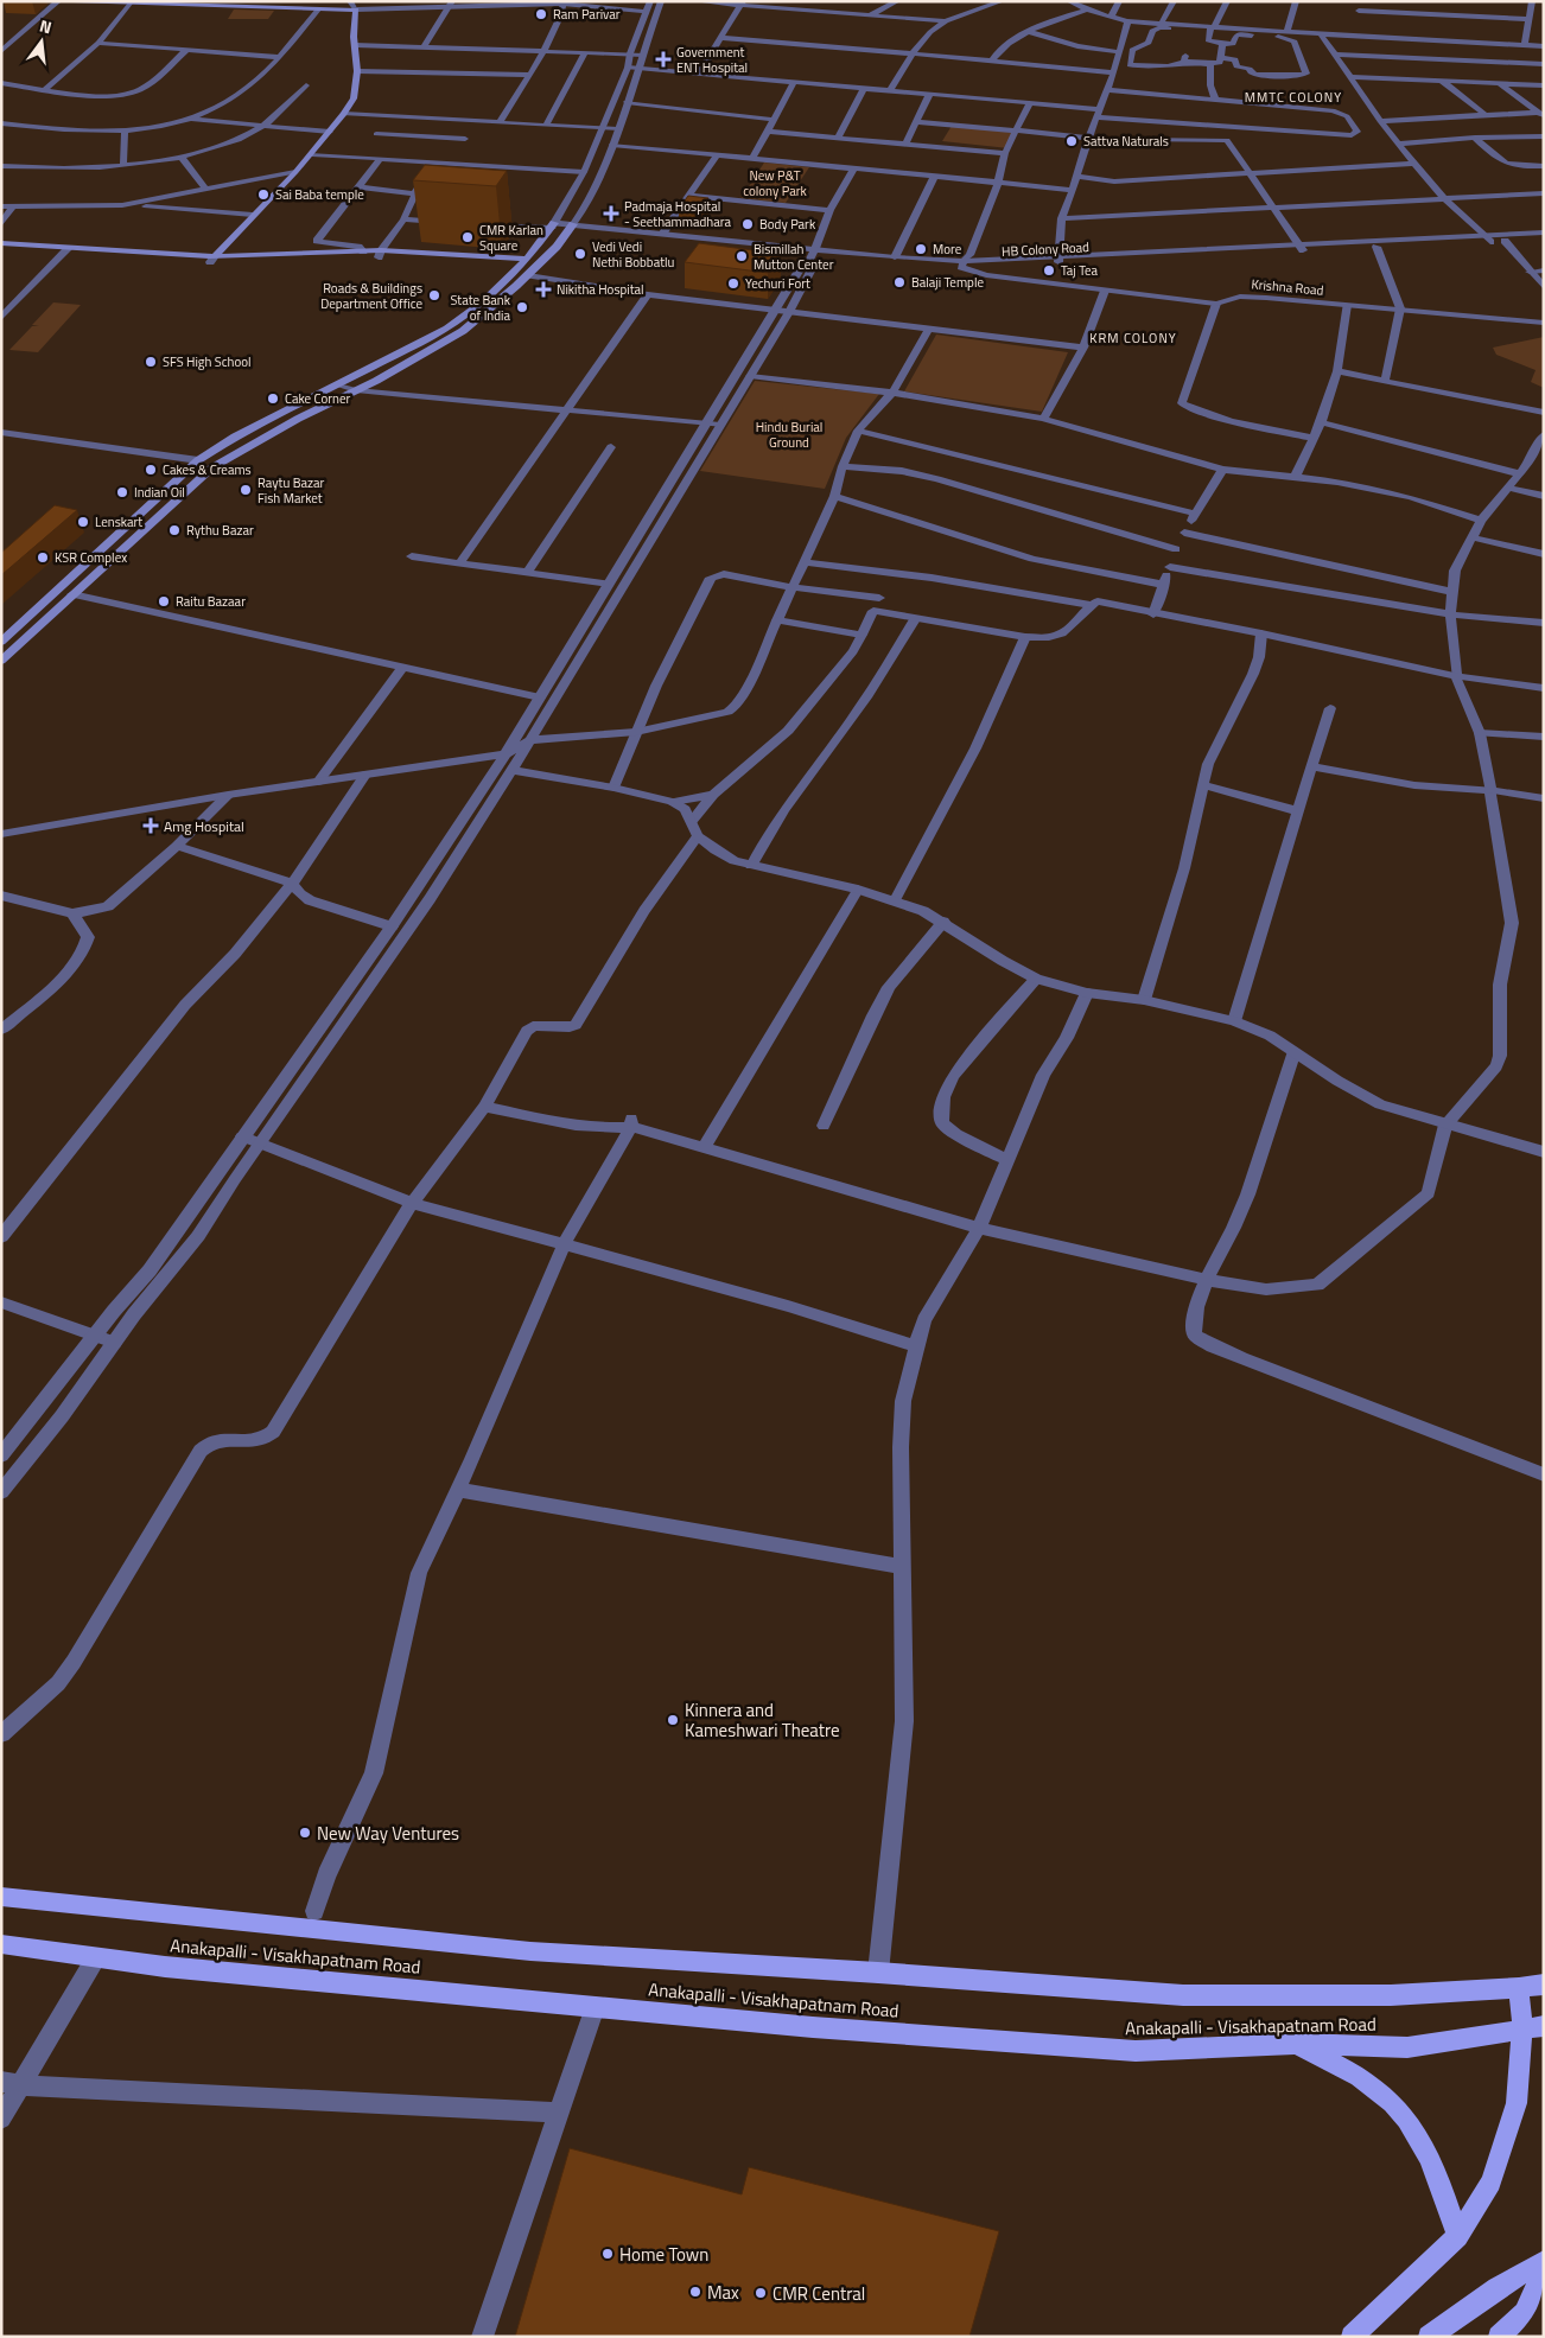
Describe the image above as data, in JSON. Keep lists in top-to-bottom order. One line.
{"streets":{"main road":["Anakapalli - Visakhapatnam Road"],"street":["HB Colony Road","Krishna Road"]},"crossings":[["HB Colony Road","Krishna Road"]],"districts":["MMTC COLONY","KRM COLONY"],"parks":["New P&T colony Park","Hindu Burial Ground"],"places":{"other":["Ram Parivar","Sattva Naturals","Sai Baba temple","Body Park","CMR Karlan Square","More","Vedi Vedi Nethi Bobbatlu","Bismillah Mutton Center","Taj Tea","Balaji Temple","Yechuri Fort","Roads & Buildings Department Office","State Bank of India","SFS High School","Cake Corner","Cakes & Creams","Raytu Bazar Fish Market","Indian Oil","Lenskart","Rythu Bazar","KSR Complex","Raitu Bazaar","Kinnera and Kameshwari Theatre","New Way Ventures","Home Town","Max","CMR Central"],"health":["Government ENT Hospital","Padmaja Hospital - Seethammadhara","Nikitha Hospital","Amg Hospital"]},"north":"top"}
